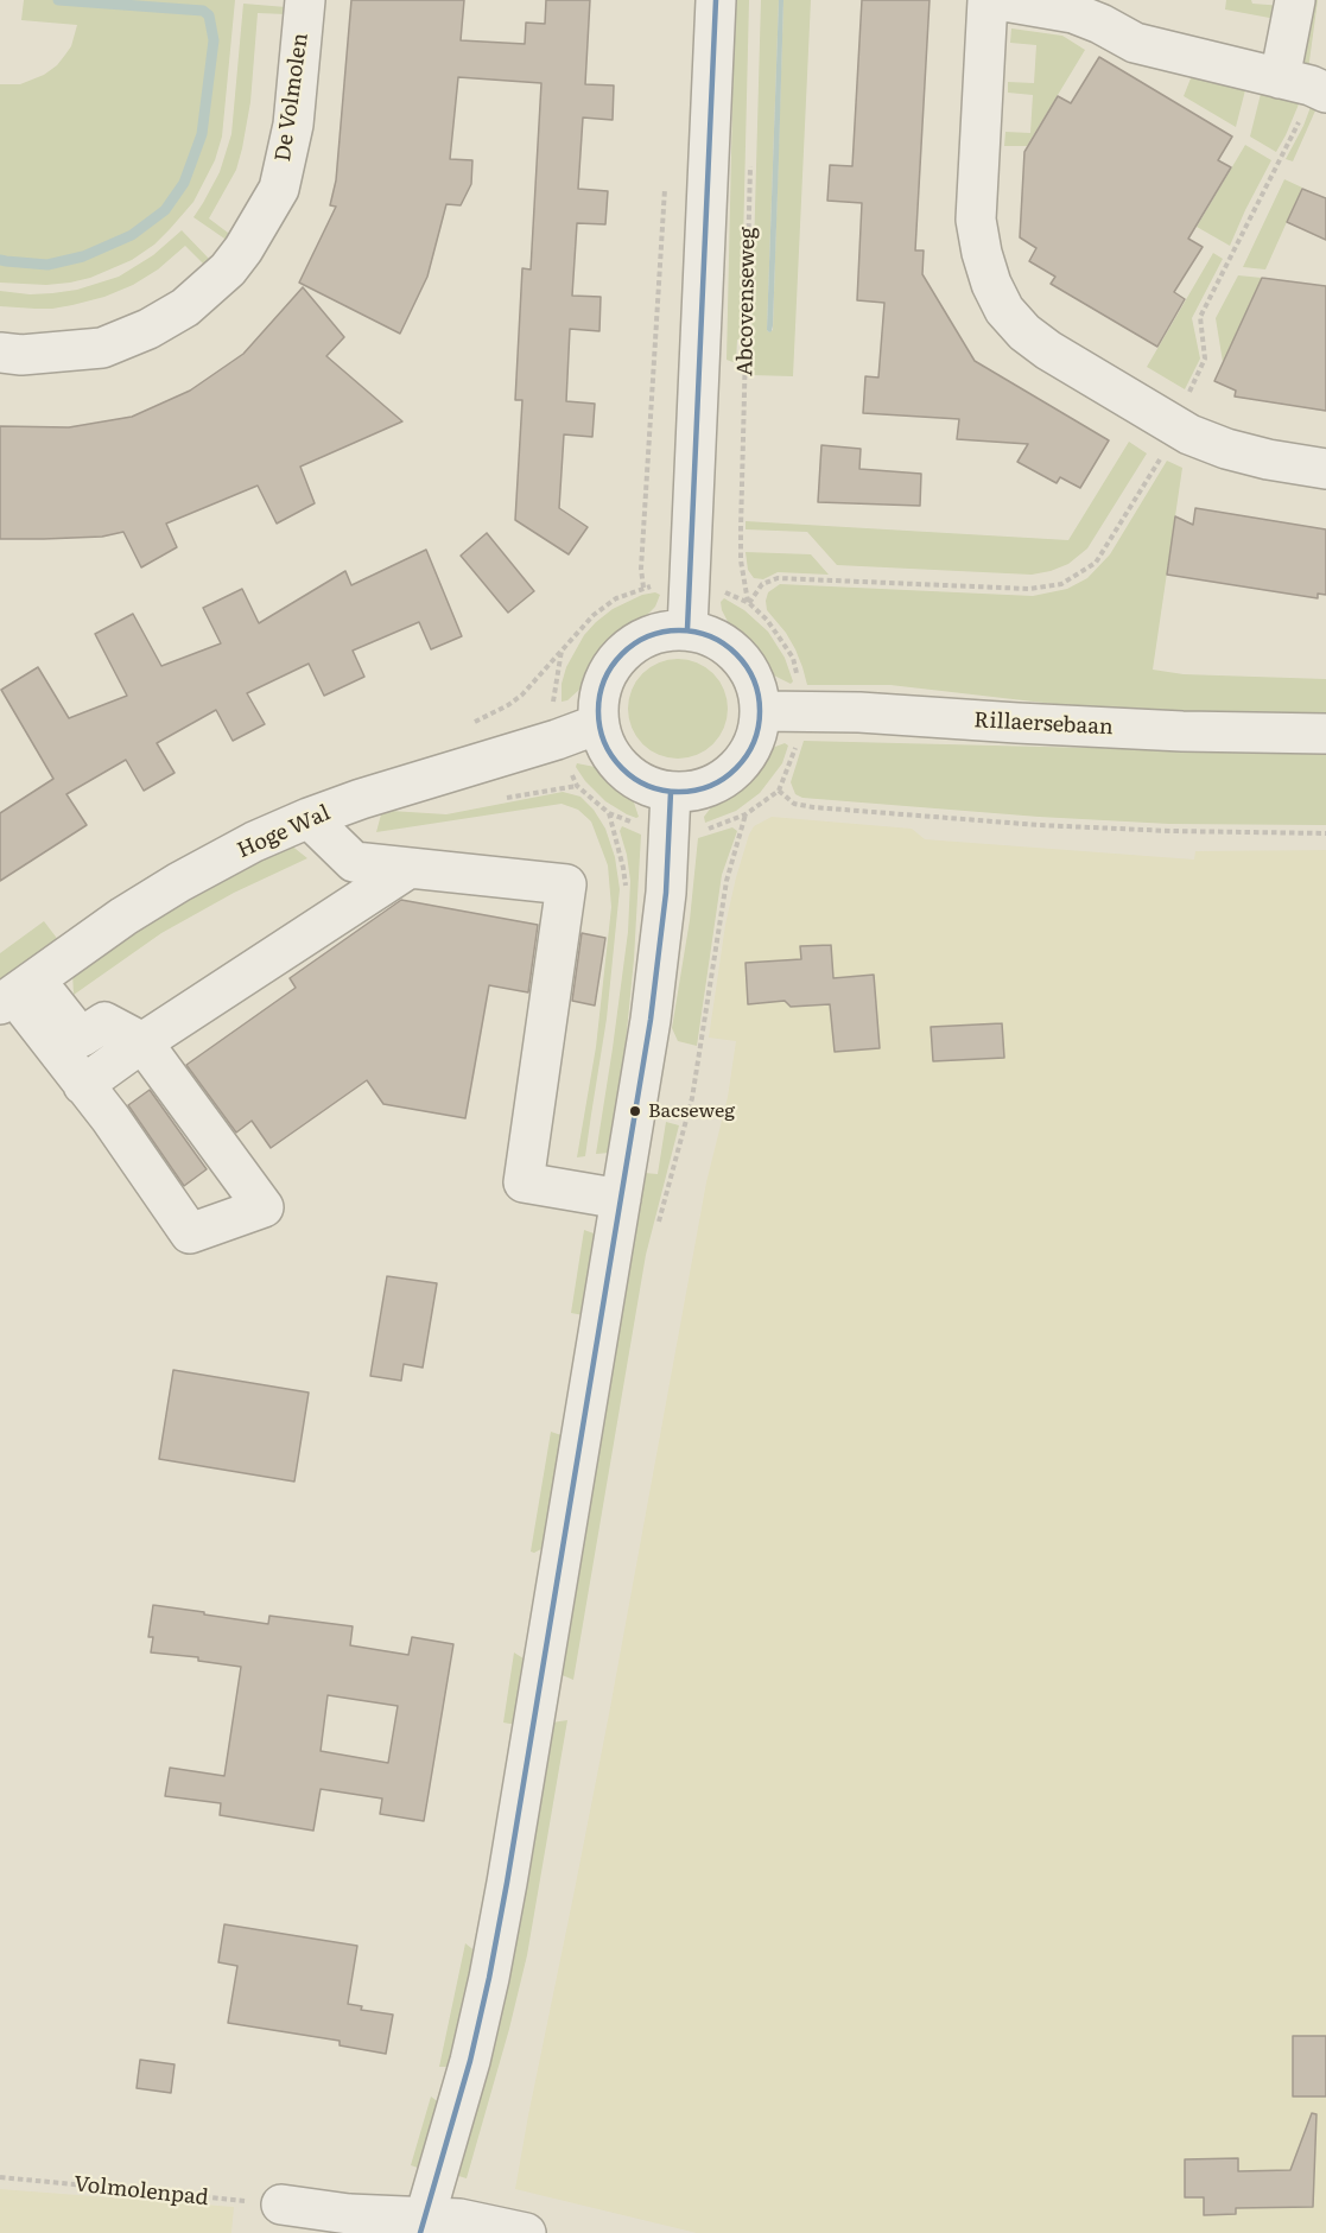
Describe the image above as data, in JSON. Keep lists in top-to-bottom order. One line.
{"streets":{"street":["De Volmolen","Abcovenseweg","Rillaersebaan","Hoge Wal"],"path":["Volmolenpad"]},"crossings":[["Abcovenseweg","Rillaersebaan"],["Abcovenseweg","Hoge Wal"],["Rillaersebaan","Hoge Wal"]],"places":["Bacseweg"]}
